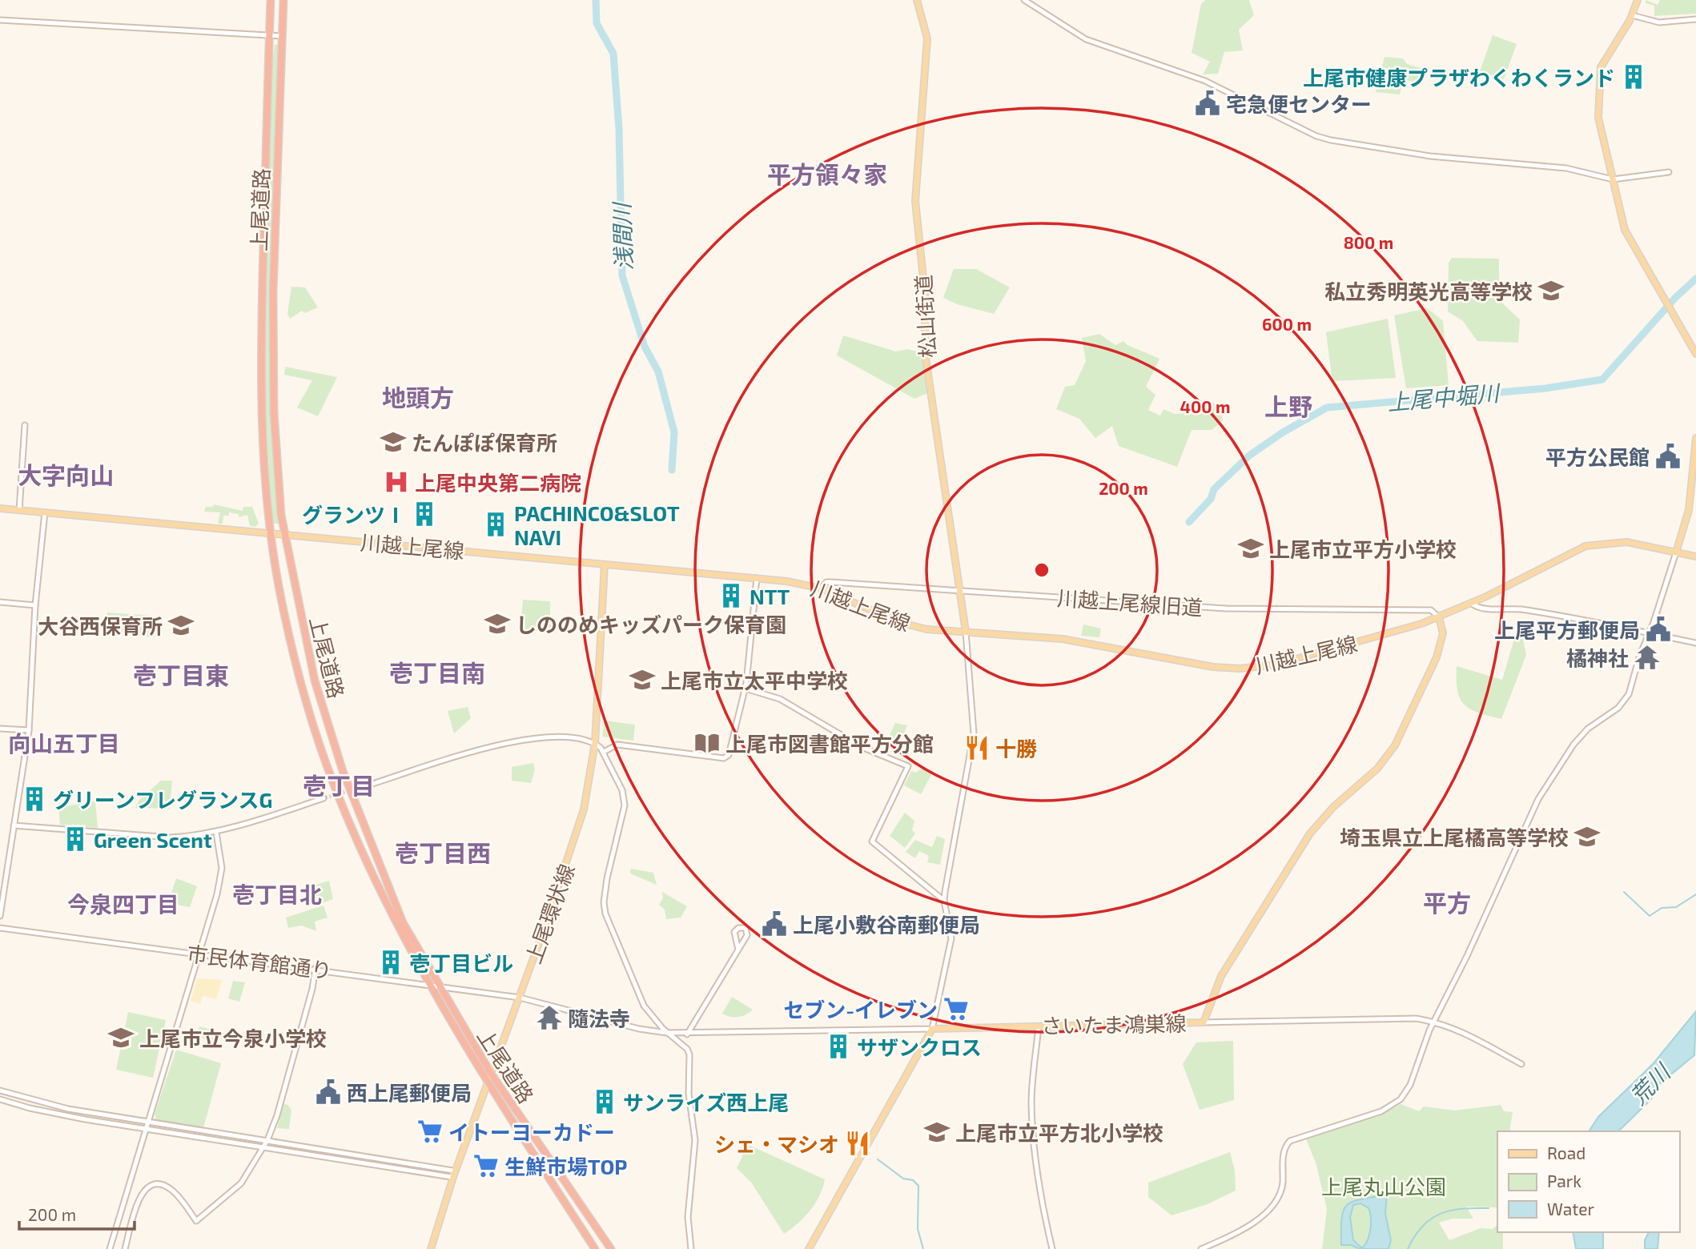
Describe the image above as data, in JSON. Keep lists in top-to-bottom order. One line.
{"streets":{"highway":["上尾道路"],"main road":["松山街道","川越上尾線","上尾環状線","さいたま鴻巣線"],"street":["川越上尾線旧道","市民体育館通り"]},"crossings":[["上尾道路","川越上尾線"],["上尾道路","上尾環状線"],["上尾道路","市民体育館通り"],["松山街道","川越上尾線"],["松山街道","川越上尾線旧道"],["川越上尾線","川越上尾線旧道"],["川越上尾線","上尾環状線"],["川越上尾線","さいたま鴻巣線"],["川越上尾線旧道","さいたま鴻巣線"],["上尾環状線","市民体育館通り"],["市民体育館通り","さいたま鴻巣線"]],"districts":["平方領々家","地頭方","上野","大字向山","壱丁目南","壱丁目東","向山五丁目","壱丁目","壱丁目西","壱丁目北","平方","今泉四丁目"],"water":["浅間川","上尾中堀川","荒川"],"parks":["上尾丸山公園"],"places":{"building":["上尾市健康プラザわくわくランド","グランツⅠ","PACHINCO&SLOT NAVI","NTT","グリーンフレグランスG","Green Scent","壱丁目ビル","サザンクロス","サンライズ西上尾"],"public building":["宅急便センター","平方公民館","上尾平方郵便局","上尾小敷谷南郵便局","西上尾郵便局"],"school or university":["私立秀明英光高等学校","たんぽぽ保育所","上尾市立平方小学校","しののめキッズパーク保育園","大谷西保育所","上尾市立太平中学校","埼玉県立上尾橘高等学校","上尾市立今泉小学校","上尾市立平方北小学校"],"hospital":["上尾中央第二病院"],"temple":["橘神社","隨法寺"],"library":["上尾市図書館平方分館"],"restaurant":["十勝","シェ・マシオ"],"supermarket":["セブン-イレブン","イトーヨーカドー","生鮮市場TOP"]},"legend":["Road","Park","Water"],"scale_bar":"200 m","rings":["800 m","600 m","400 m","200 m"]}
